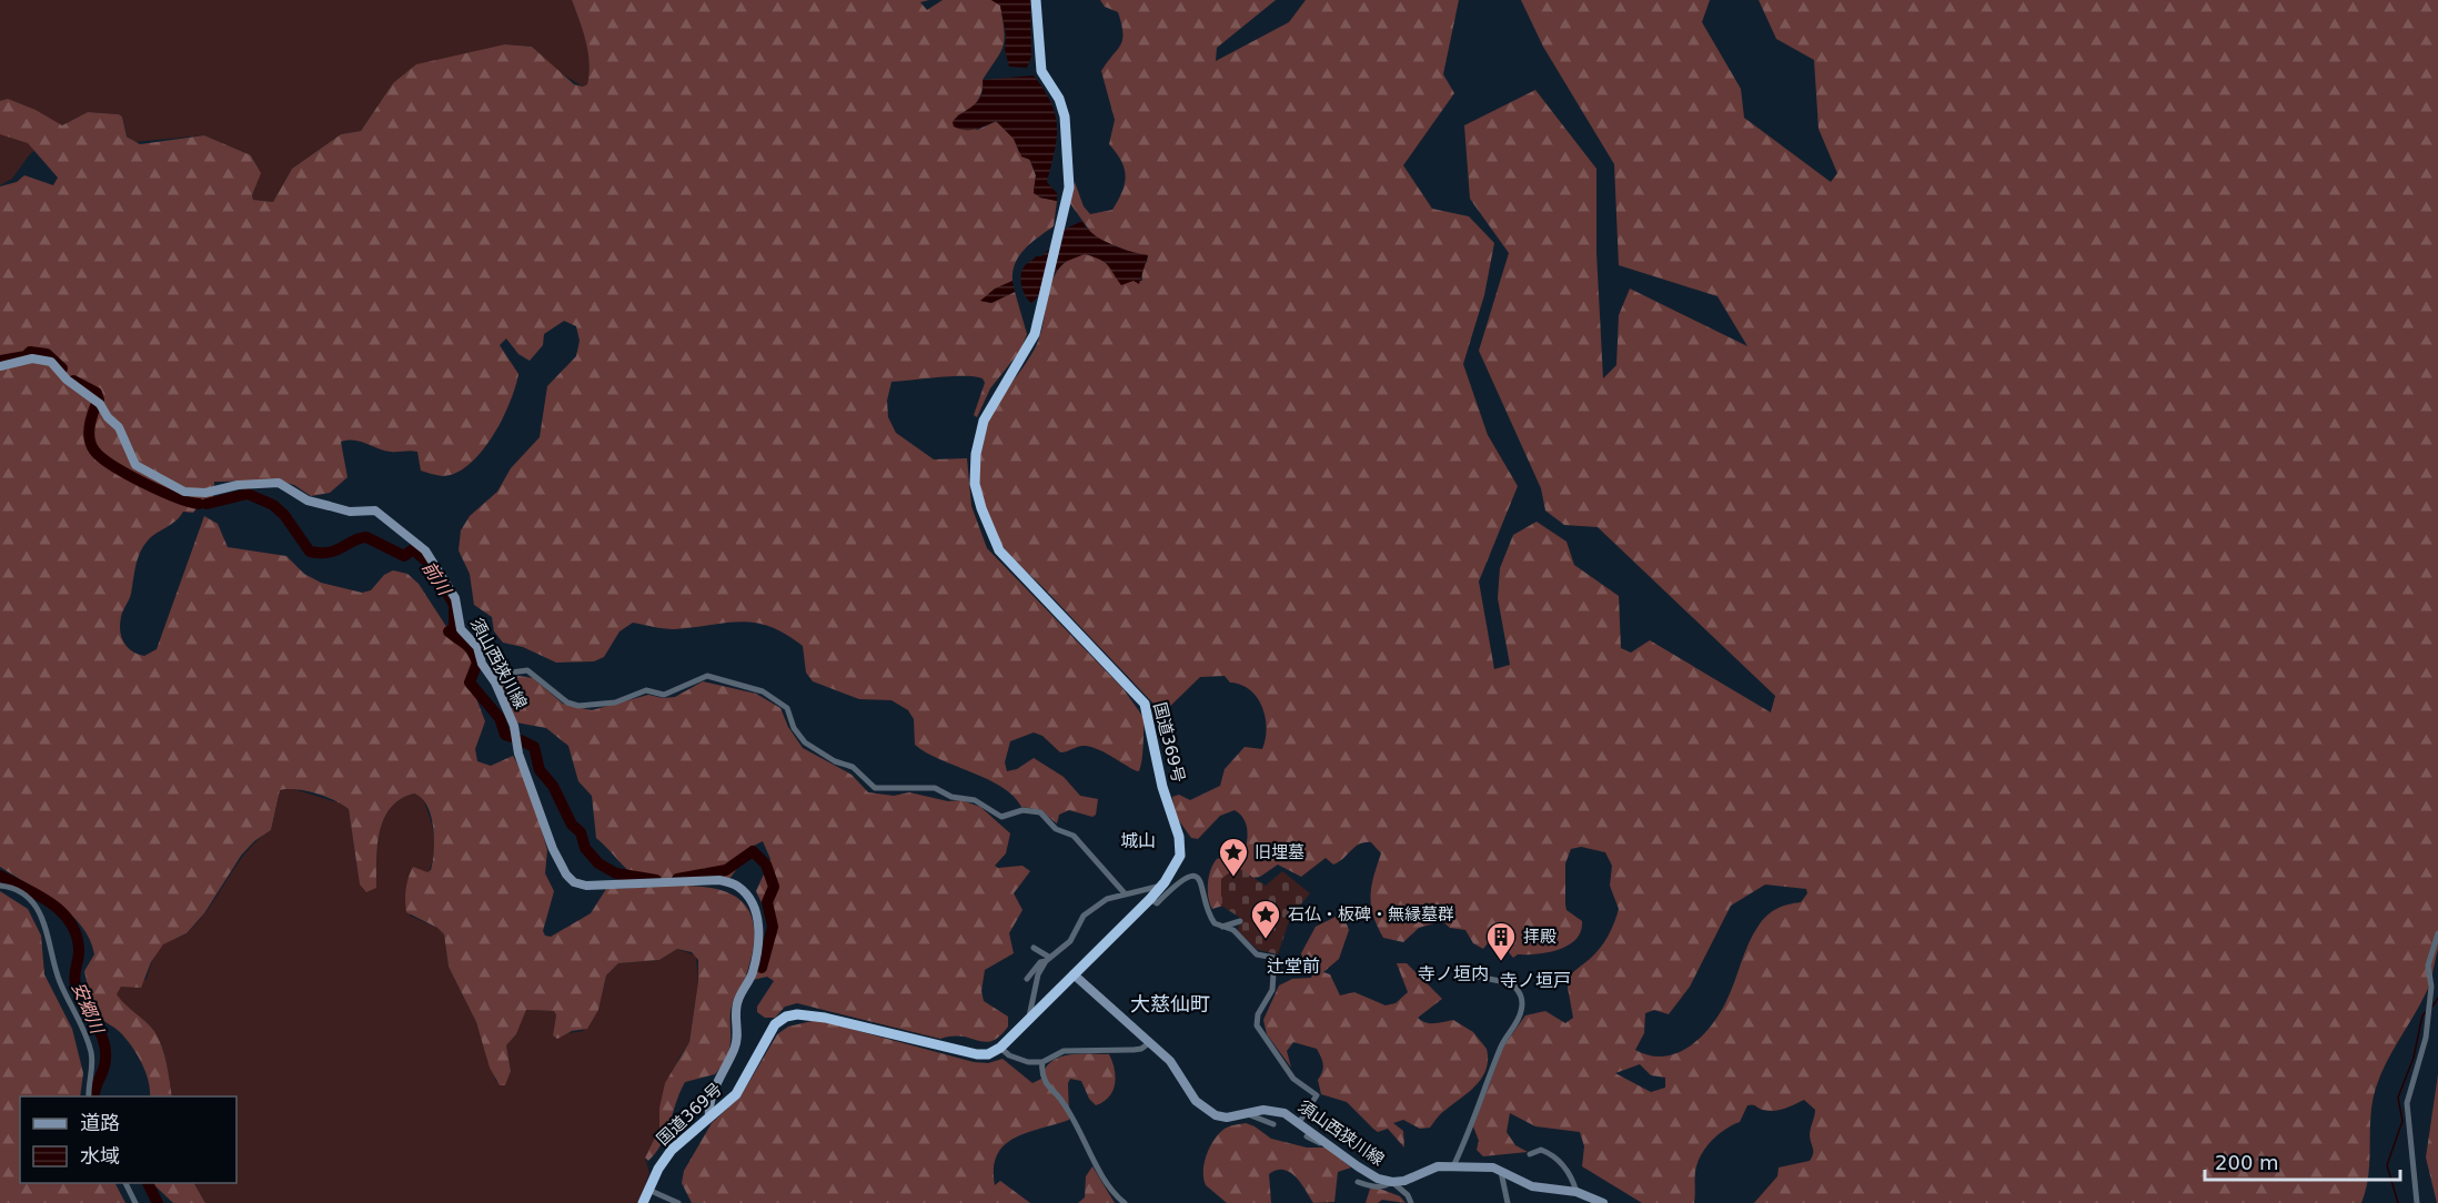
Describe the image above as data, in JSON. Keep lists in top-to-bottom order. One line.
{"streets":{"highway":["国道369号"],"main road":["須山西狭川線"]},"crossings":[["須山西狭川線","国道369号"]],"districts":["城山","辻堂前","寺ノ垣内","寺ノ垣戸","大慈仙町"],"water":["前川","安郷川"],"places":{"place":["旧埋墓","石仏・板碑・無縁墓群"],"building":["拝殿"]},"legend":["道路","水域"],"scale_bar":"200 m"}
